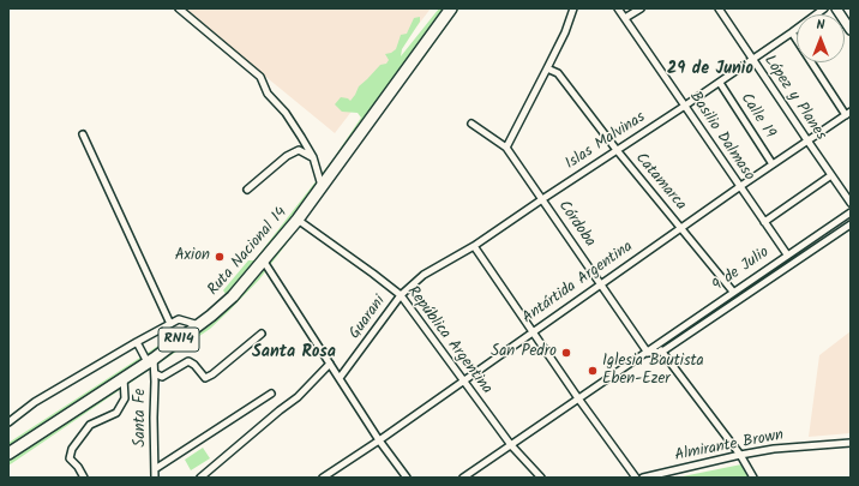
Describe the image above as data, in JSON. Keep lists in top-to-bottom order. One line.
{"streets":{"highway":["Ruta Nacional 14","RN14"],"street":["López y Planes","Calle 19","Basilio Dalmaso","Islas Malvinas","Catamarca","Córdoba","9 de Julio","Antártida Argentina","Guarani","República Argentina","Santa Fe","Almirante Brown"]},"crossings":[["López y Planes","Islas Malvinas"],["López y Planes","Antártida Argentina"],["Calle 19","Islas Malvinas"],["Calle 19","Antártida Argentina"],["Basilio Dalmaso","Islas Malvinas"],["Basilio Dalmaso","9 de Julio"],["Basilio Dalmaso","Antártida Argentina"],["Islas Malvinas","Catamarca"],["Islas Malvinas","Córdoba"],["Islas Malvinas","Guarani"],["Islas Malvinas","República Argentina"],["Catamarca","9 de Julio"],["Catamarca","Antártida Argentina"],["Córdoba","9 de Julio"],["Córdoba","Antártida Argentina"],["Ruta Nacional 14","República Argentina"],["Ruta Nacional 14","Santa Fe"],["9 de Julio","República Argentina"],["Antártida Argentina","República Argentina"],["Guarani","República Argentina"]],"districts":["29 de Junio","Santa Rosa"],"places":["Axion","San Pedro","Iglesia Bautista Eben-Ezer"],"north":"top"}
